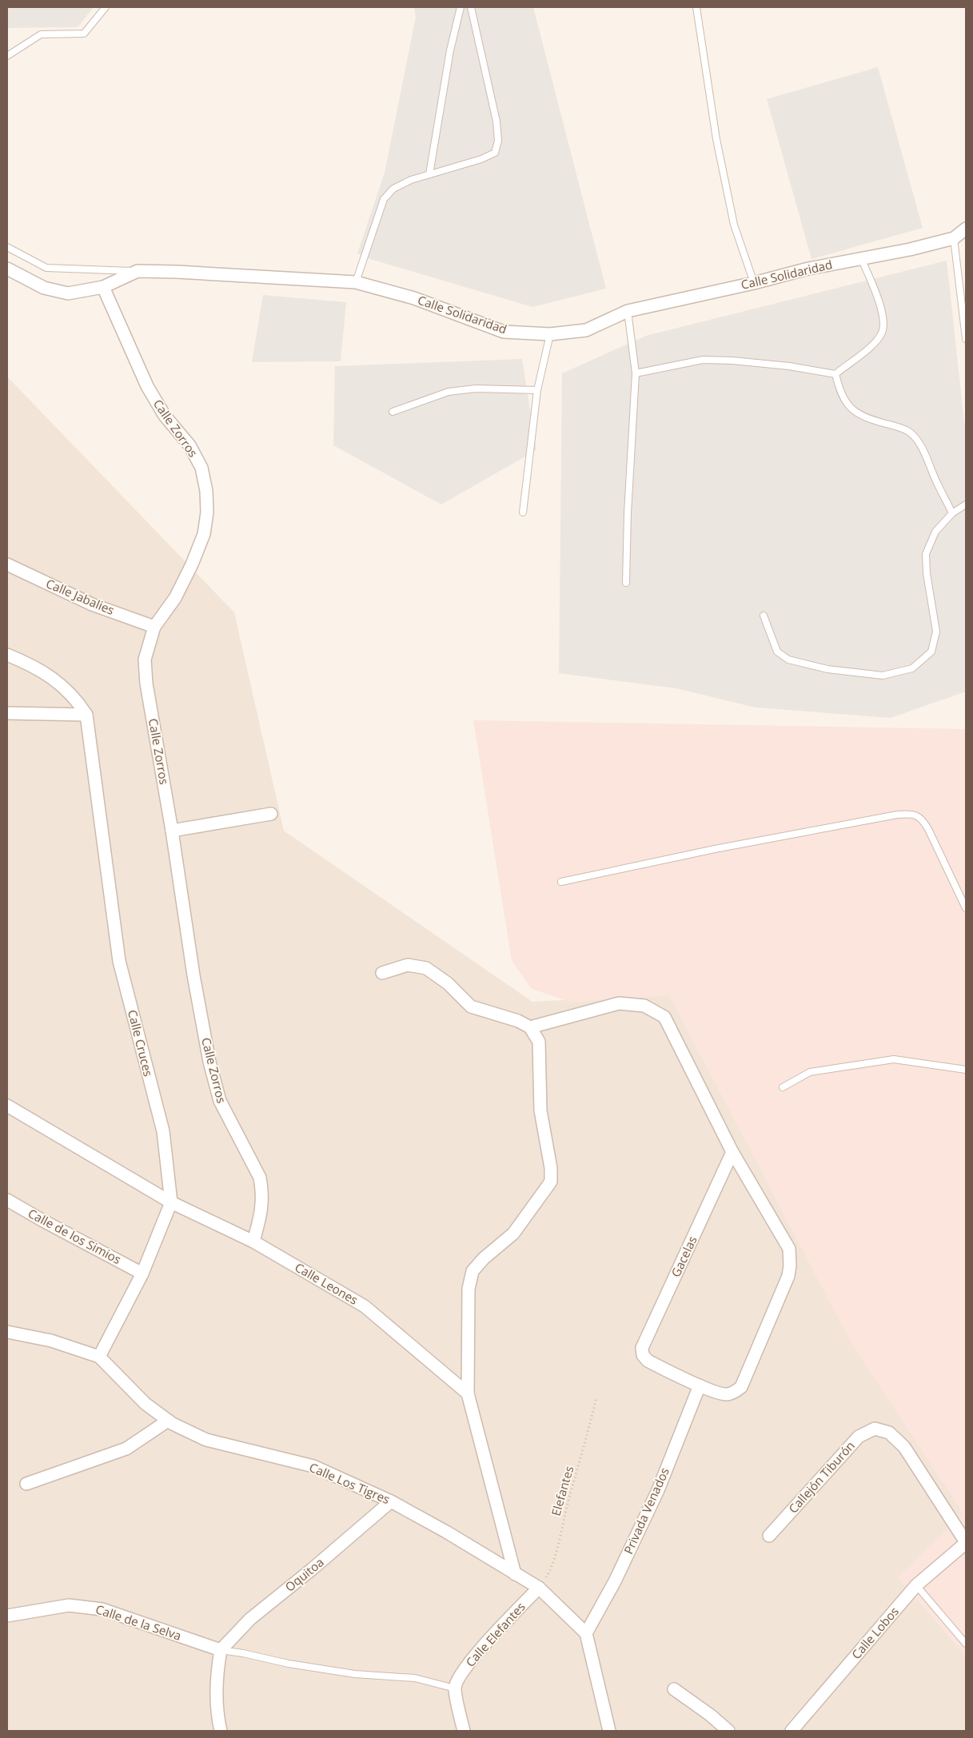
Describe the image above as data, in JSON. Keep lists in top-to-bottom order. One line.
{"streets":{"street":["Calle Solidaridad","Calle Zorros","Calle Jabalies","Calle Cruces","Calle de los Simios","Gacelas","Calle Leones","Callejón Tiburón","Calle Los Tigres","Privada Venados","Oquitoa","Calle de la Selva","Calle Lobos","Calle Elefantes"],"path":["Elefantes"]},"crossings":[["Calle Zorros","Calle Jabalies"],["Calle Zorros","Calle Leones"],["Calle Cruces","Calle de los Simios"],["Calle Cruces","Calle Leones"],["Calle Cruces","Calle Los Tigres"],["Gacelas","Privada Venados"],["Callejón Tiburón","Calle Lobos"],["Calle Los Tigres","Elefantes"],["Calle Los Tigres","Privada Venados"],["Calle Los Tigres","Oquitoa"],["Calle Los Tigres","Calle Elefantes"],["Elefantes","Calle Elefantes"],["Oquitoa","Calle de la Selva"]]}
